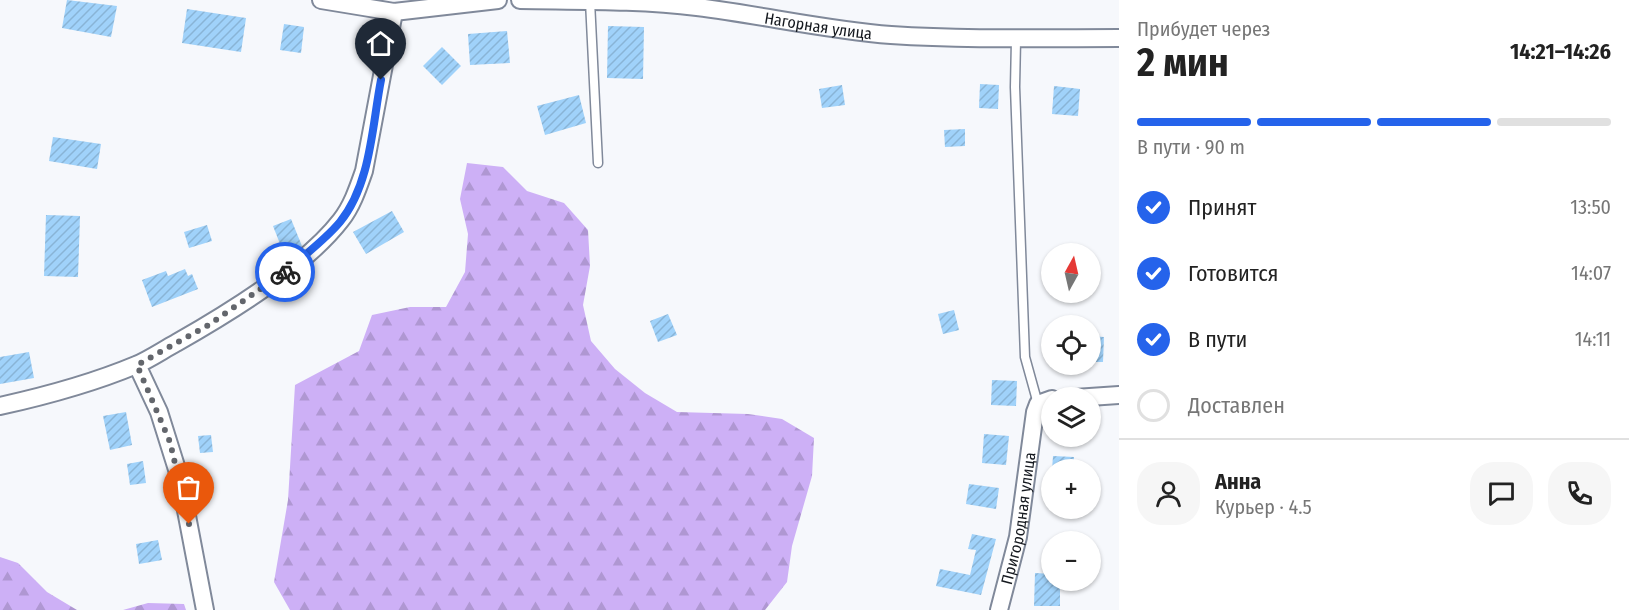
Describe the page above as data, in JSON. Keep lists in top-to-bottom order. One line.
{"streets":{"street":["Нагорная улица","Пригородная улица"]},"north":"top","page":{"heading":["2 мин","Прибудет через","14:21–14:26"],"panel":["Анна","Курьер · 4.5"],"bar":"В пути · 90 m","list":[["Принят","13:50"],["Готовится","14:07"],["В пути","14:11"],"Доставлен"],"map_buttons":["+","−"]}}
